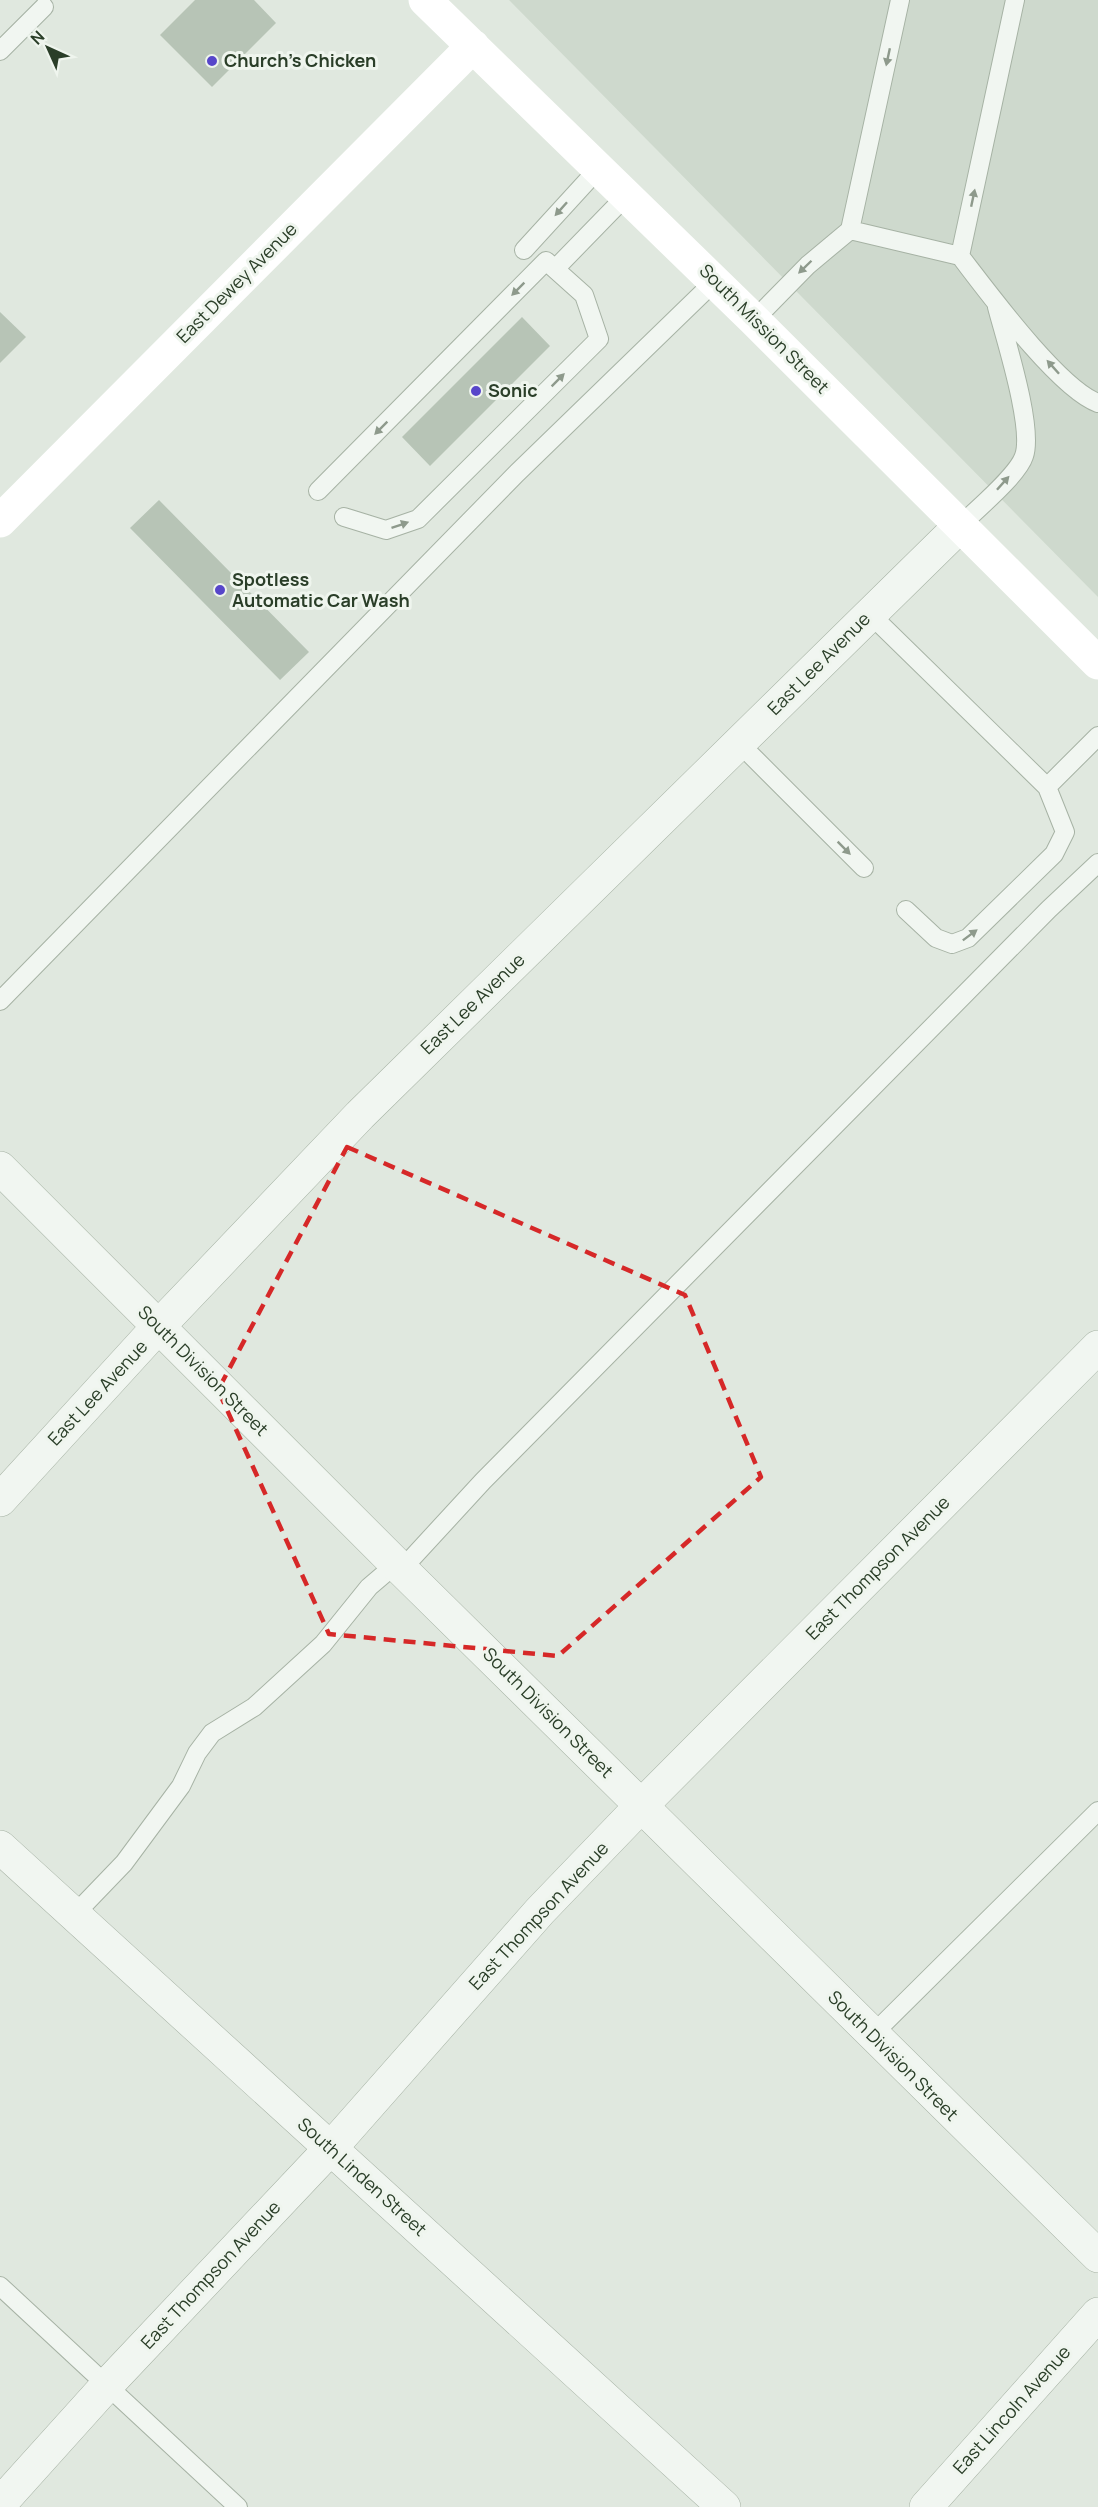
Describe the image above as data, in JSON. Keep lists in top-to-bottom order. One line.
{"streets":{"main road":["East Dewey Avenue","South Mission Street"],"street":["East Lee Avenue","South Division Street","East Thompson Avenue","South Linden Street","East Lincoln Avenue"]},"crossings":[["East Dewey Avenue","South Mission Street"],["South Mission Street","East Lee Avenue"],["East Lee Avenue","South Division Street"],["South Division Street","East Thompson Avenue"],["East Thompson Avenue","South Linden Street"]],"places":["Church's Chicken","Sonic","Spotless Automatic Car Wash"],"north":"top left"}
